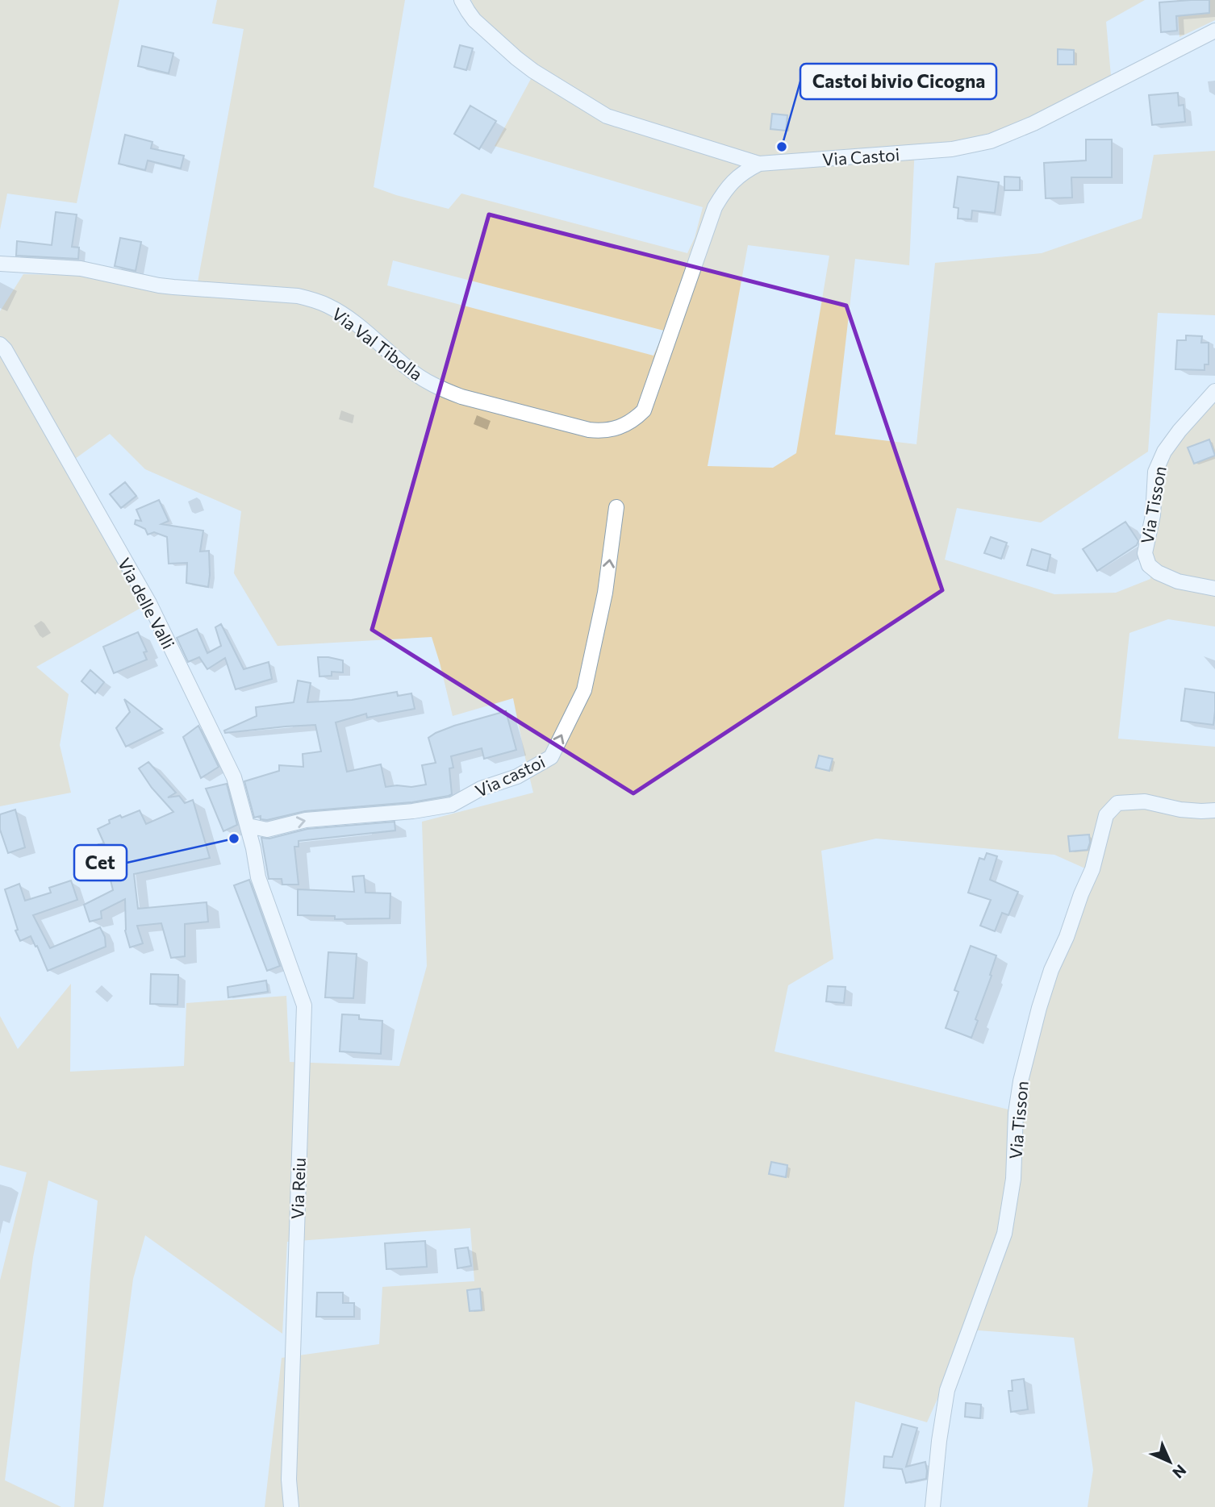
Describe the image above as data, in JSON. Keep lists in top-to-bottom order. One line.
{"streets":{"street":["Via Castoi","Via Val Tibolla","Via Tisson","Via delle Valli","Via castoi","Via Reiu"]},"crossings":[["Via Castoi","Via Val Tibolla"],["Via delle Valli","Via castoi"],["Via delle Valli","Via Reiu"]],"one_way":["Via castoi"],"places":["Castoi bivio Cicogna","Cet"],"north":"bottom right"}
